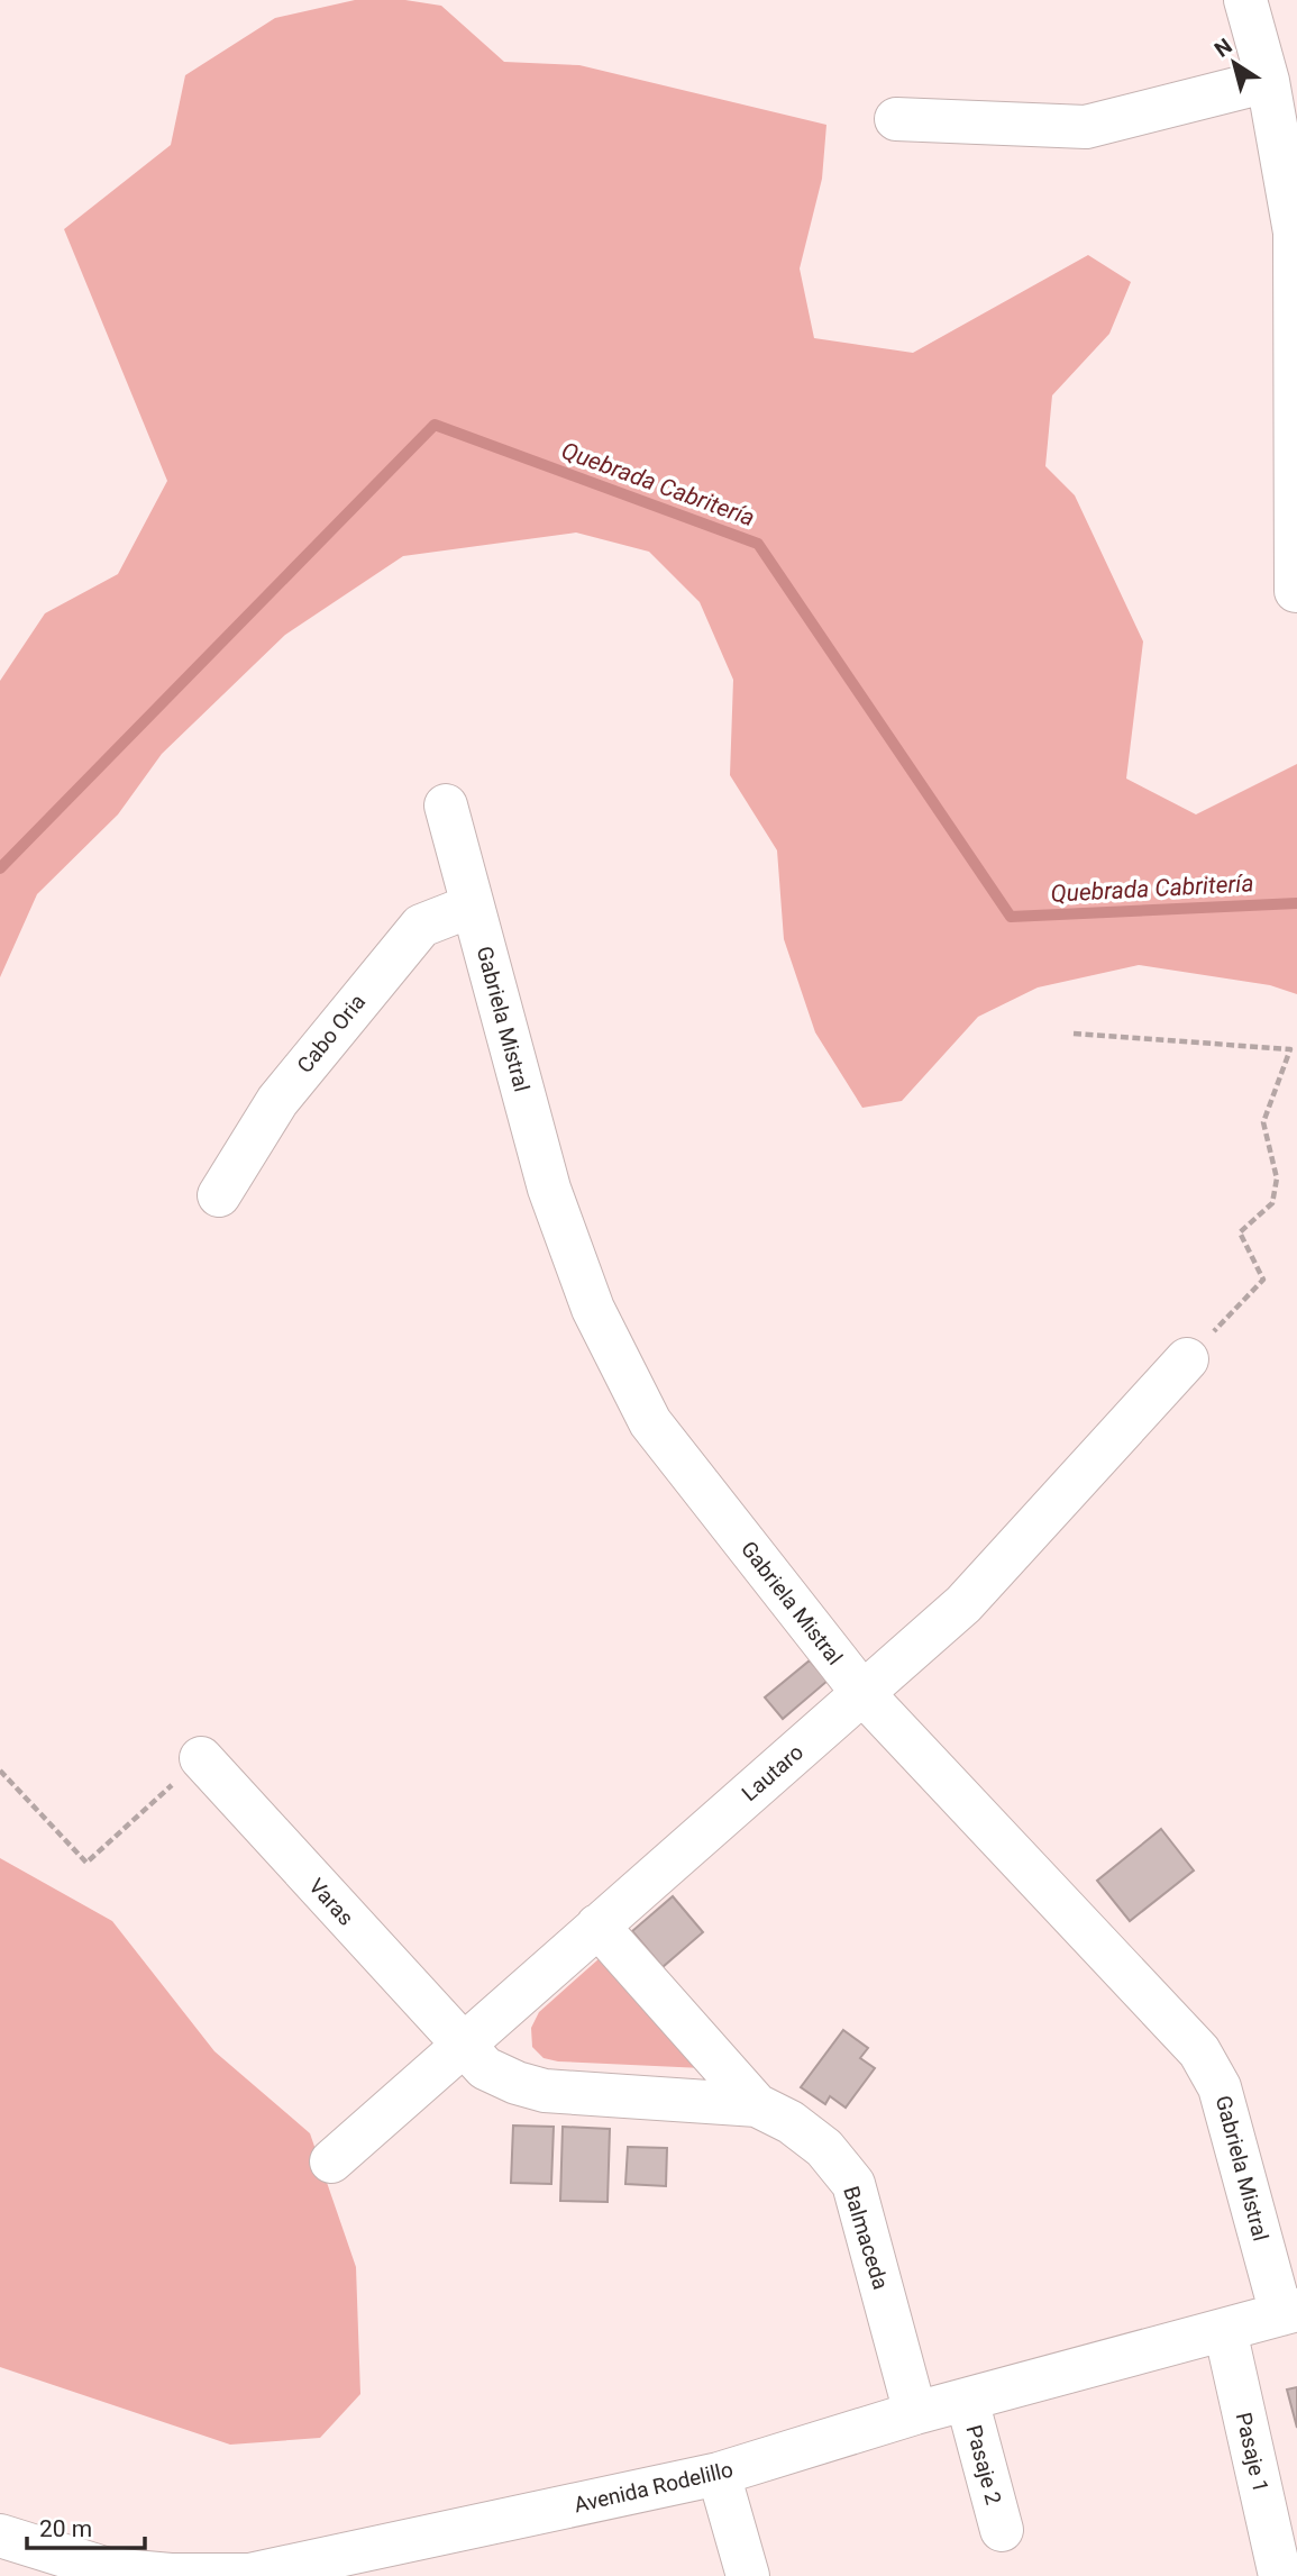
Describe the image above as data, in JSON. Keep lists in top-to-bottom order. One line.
{"streets":{"street":["Gabriela Mistral","Cabo Oria","Lautaro","Varas","Balmaceda","Pasaje 1","Pasaje 2","Avenida Rodelillo"]},"crossings":[["Gabriela Mistral","Cabo Oria"],["Gabriela Mistral","Lautaro"],["Gabriela Mistral","Avenida Rodelillo"],["Lautaro","Varas"],["Lautaro","Balmaceda"],["Varas","Balmaceda"],["Balmaceda","Avenida Rodelillo"],["Pasaje 1","Avenida Rodelillo"],["Pasaje 2","Avenida Rodelillo"]],"water":["Quebrada Cabritería"],"scale_bar":"20 m","north":"top left"}
